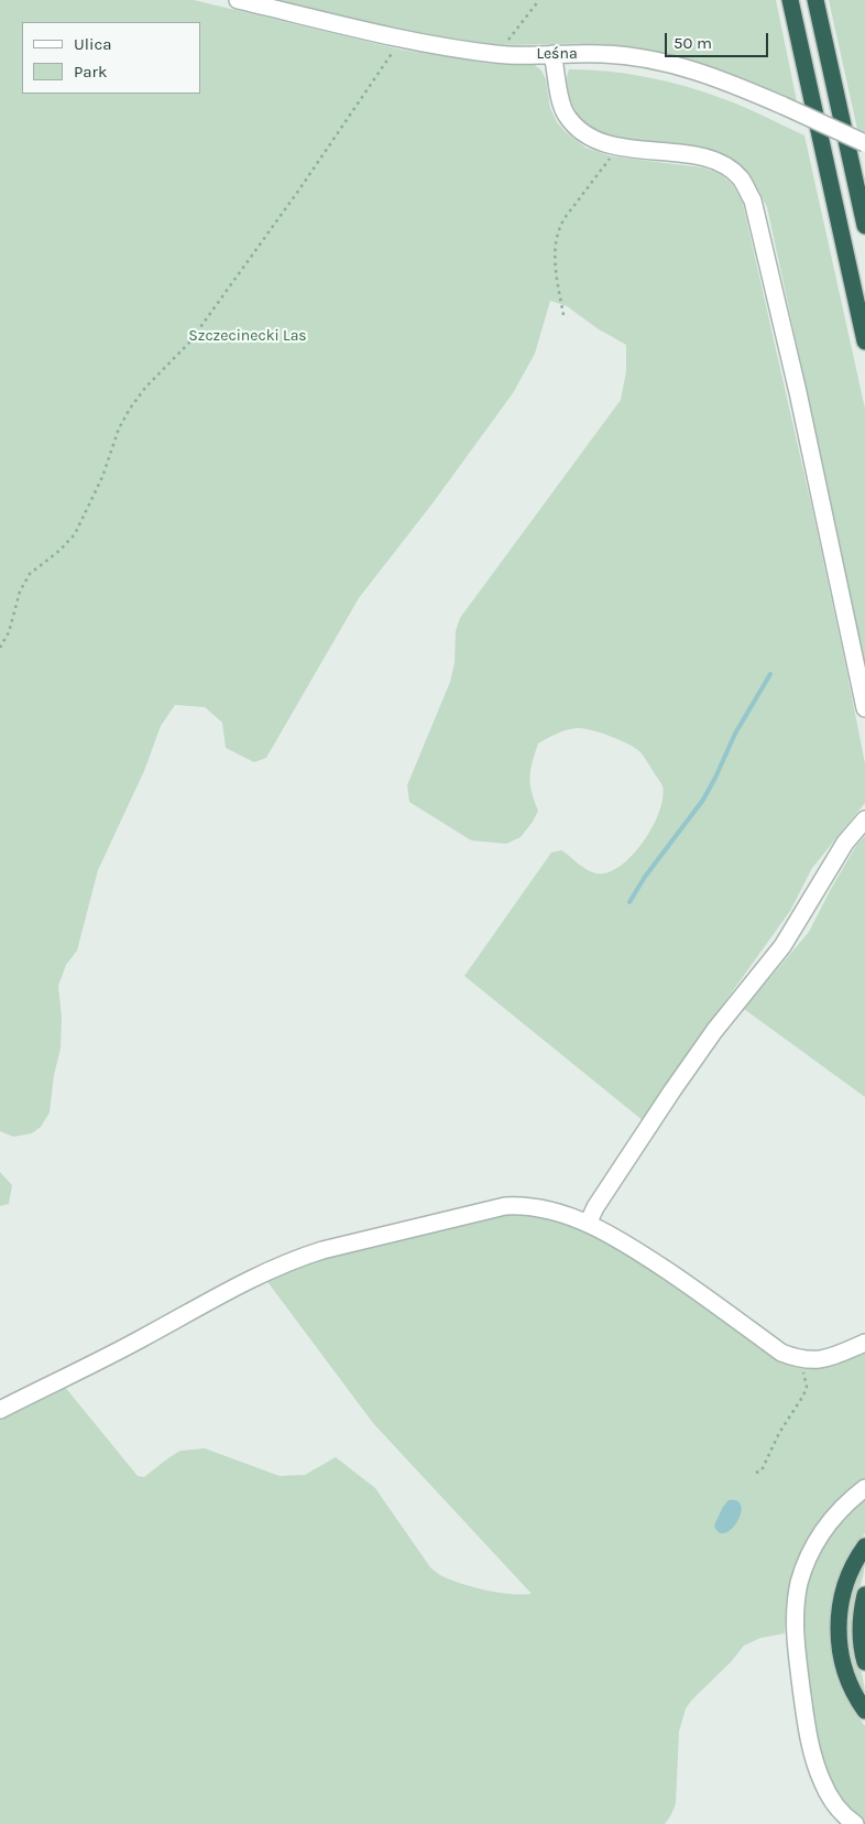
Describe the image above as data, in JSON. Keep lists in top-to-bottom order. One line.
{"streets":{"street":["Leśna"]},"parks":["Szczecinecki Las"],"legend":["Ulica","Park"],"scale_bar":"50 m"}
